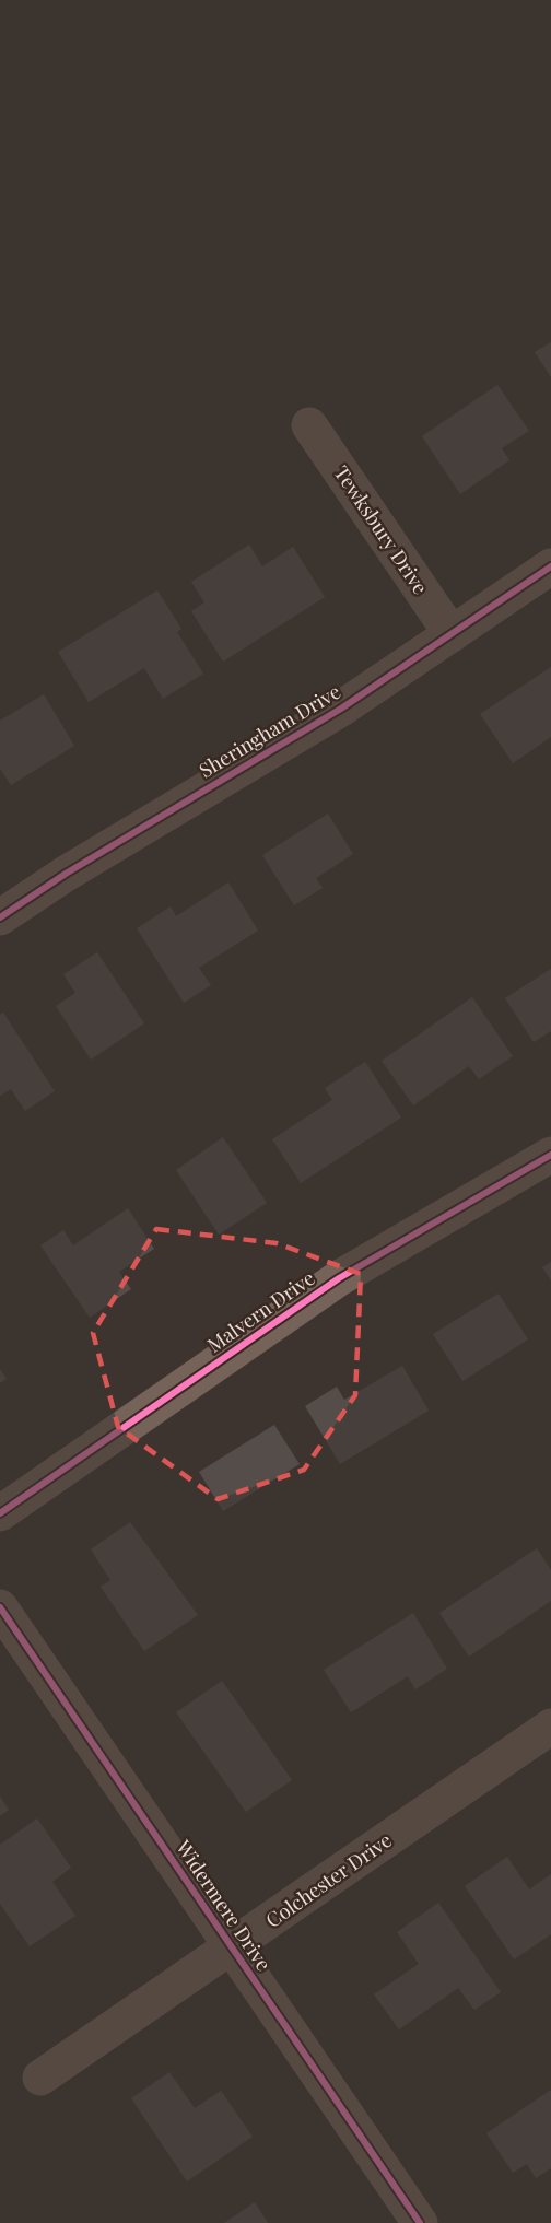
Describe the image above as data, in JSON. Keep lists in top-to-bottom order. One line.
{"streets":{"street":["Tewksbury Drive","Sheringham Drive","Malvern Drive","Colchester Drive","Widermere Drive"]},"crossings":[["Tewksbury Drive","Sheringham Drive"],["Colchester Drive","Widermere Drive"]]}
